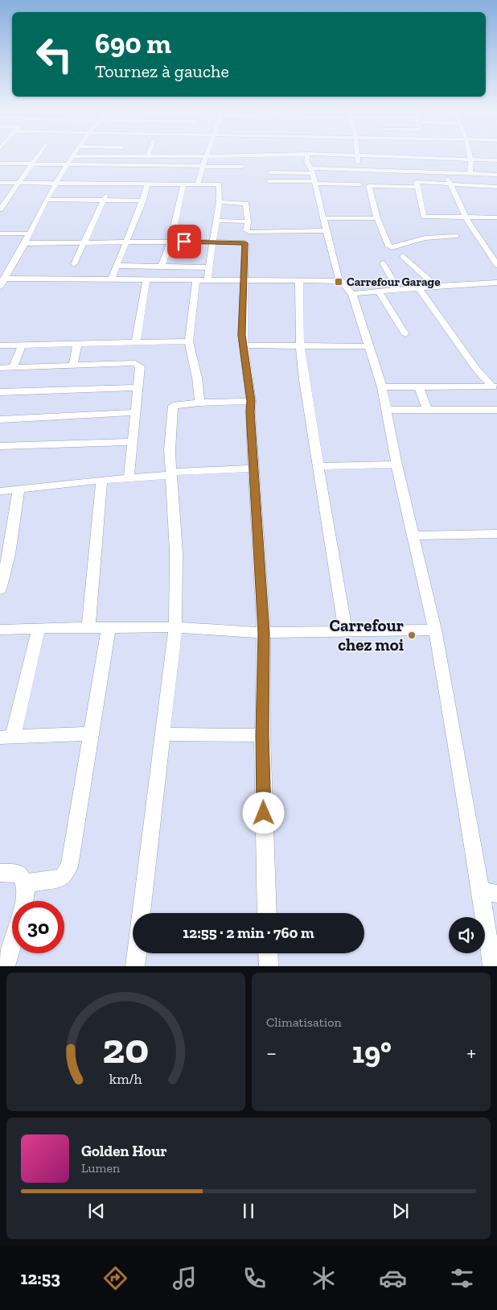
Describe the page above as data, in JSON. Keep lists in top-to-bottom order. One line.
{"places":{"transit":["Carrefour Garage"],"other":["Carrefour chez moi"]},"page":{"turn":["690 m","Tournez à gauche"],"limit":"30","trip":"12:55 · 2 min · 760 m","tile":"Climatisation","heat":["−","19°","+"],"song":["Golden Hour","Lumen"],"tabs":"12:53","gauge":["20","km/h"]}}
